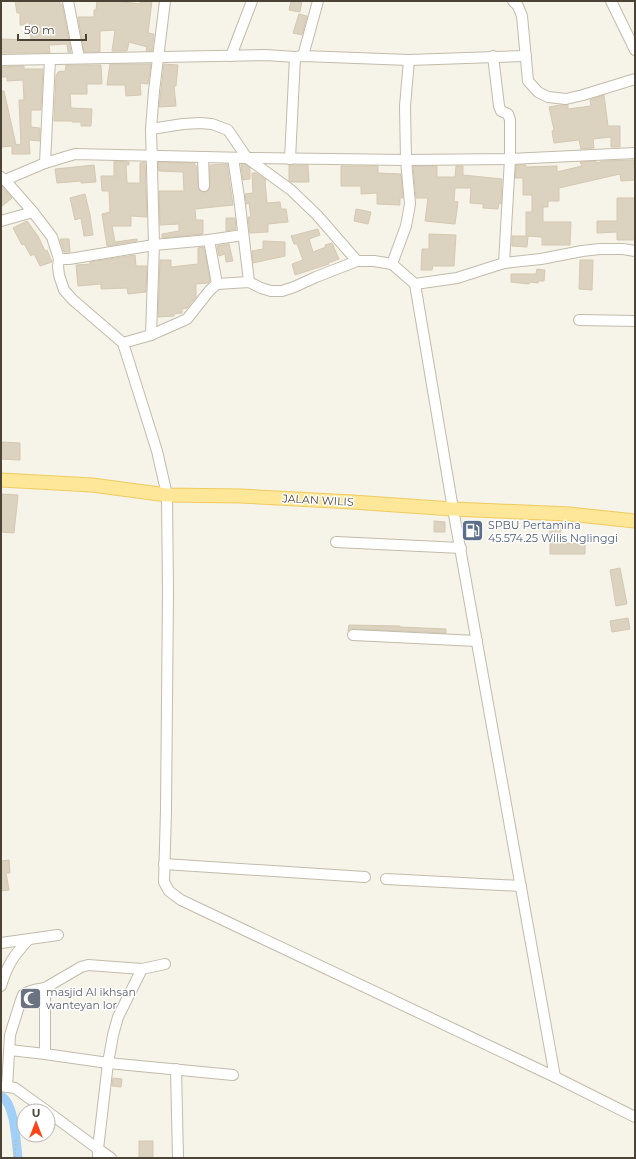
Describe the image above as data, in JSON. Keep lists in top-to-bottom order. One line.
{"streets":{"main road":["JALAN WILIS"]},"places":{"fuel station":["SPBU Pertamina 45.574.25 Wilis Nglinggi"],"mosque":["masjid Al ikhsan wanteyan lor"]},"scale_bar":"50 m","north":"top"}
